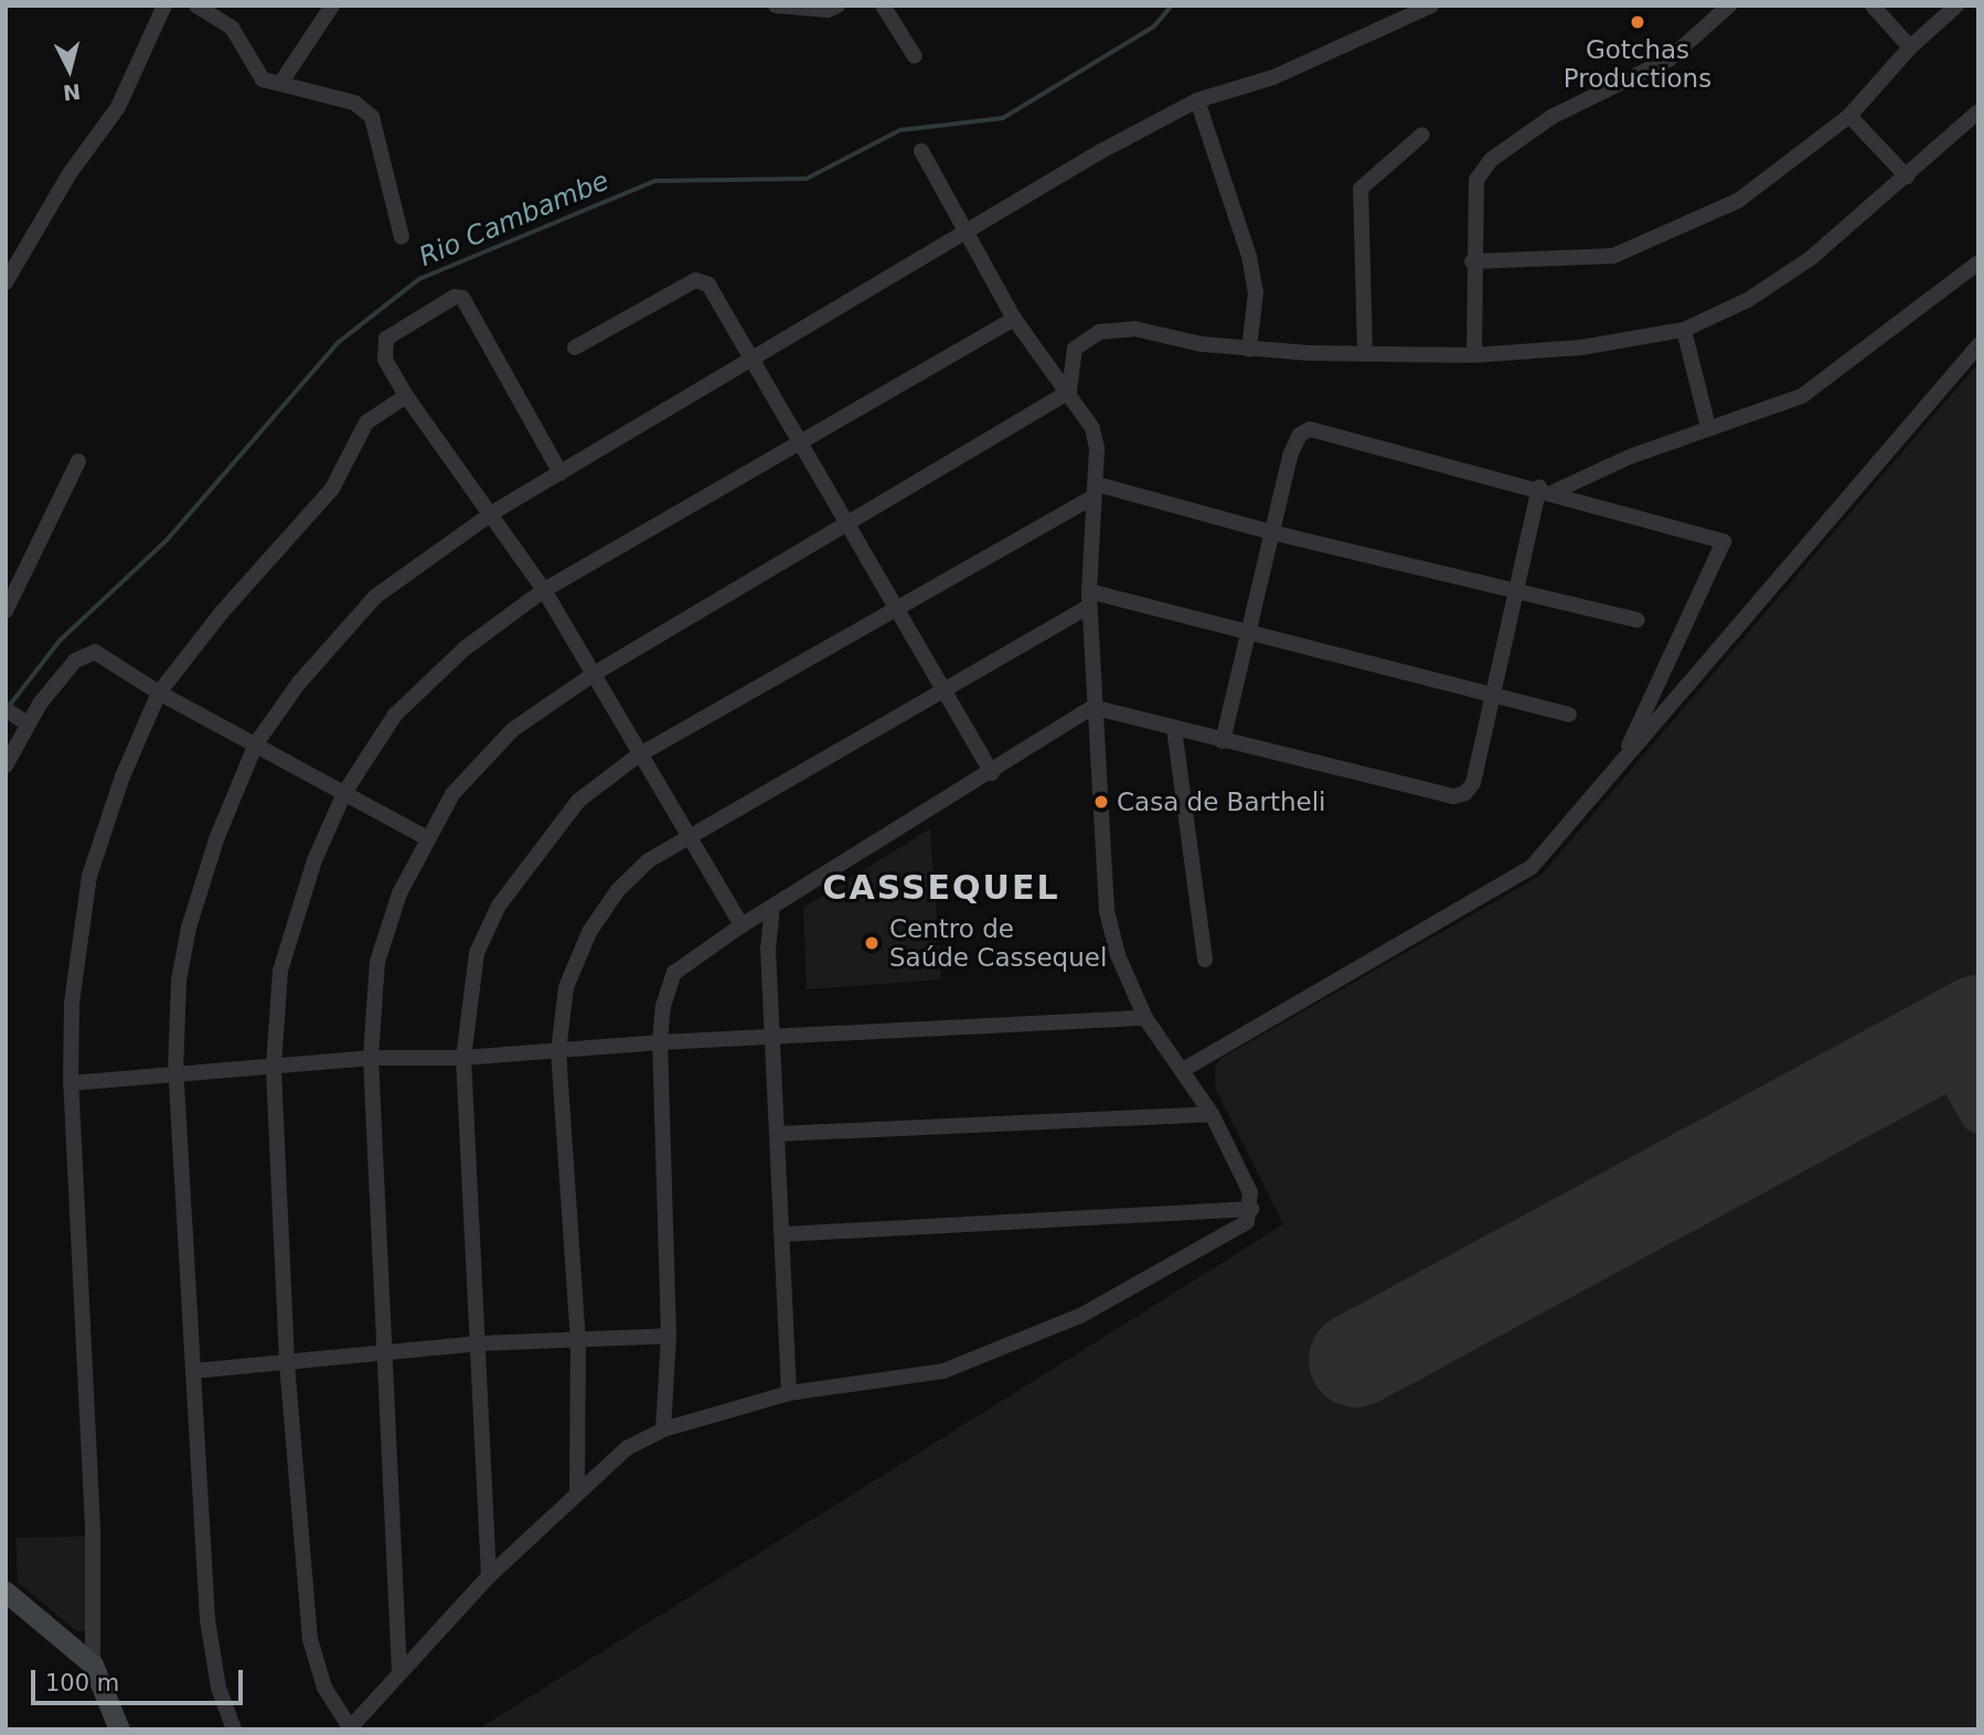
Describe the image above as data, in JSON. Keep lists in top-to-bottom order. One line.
{"districts":["CASSEQUEL"],"water":["Rio Cambambe"],"places":["Gotchas Productions","Casa de Bartheli","Centro de Saúde Cassequel"],"scale_bar":"100 m","north":"bottom"}
